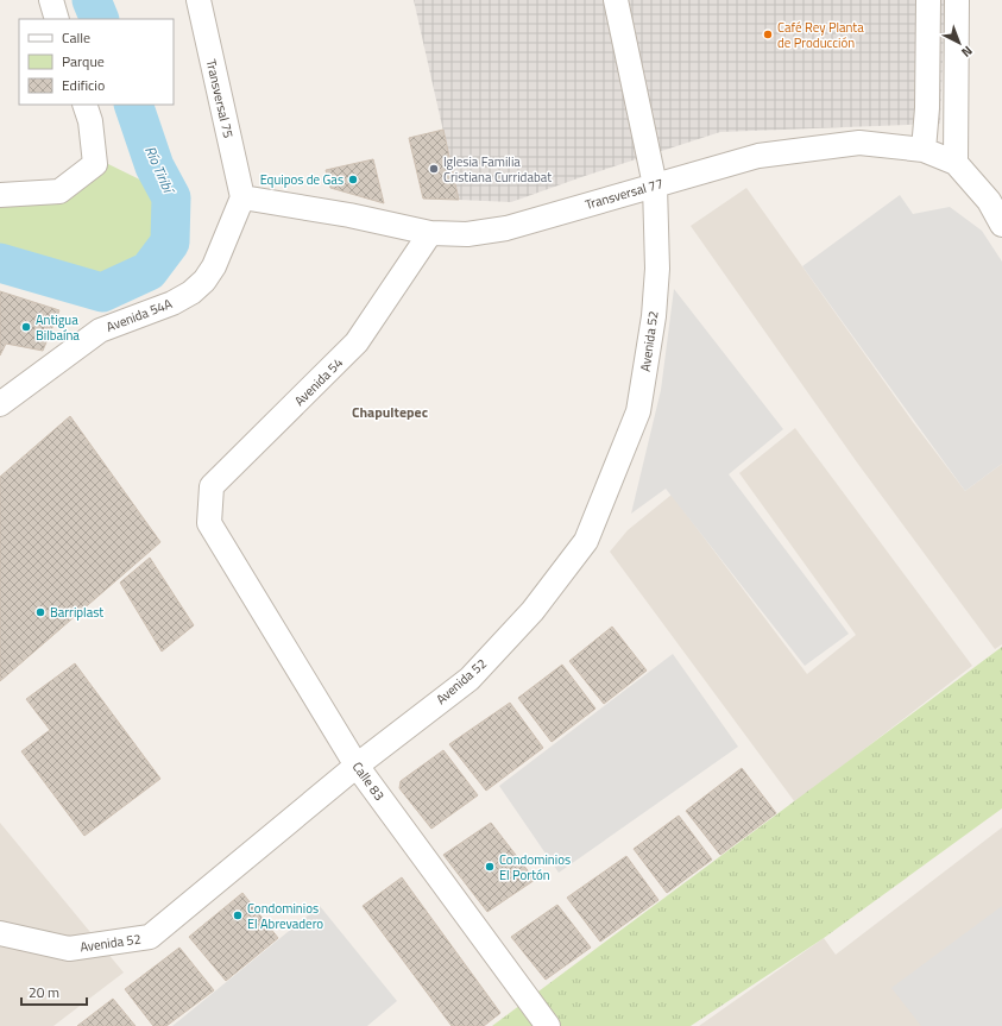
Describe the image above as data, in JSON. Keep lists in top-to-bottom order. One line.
{"streets":{"street":["Transversal 75","Transversal 77","Avenida 54A","Avenida 52","Avenida 54","Calle 83"]},"crossings":[["Transversal 75","Transversal 77"],["Transversal 75","Avenida 54A"],["Transversal 77","Avenida 54A"],["Transversal 77","Avenida 52"],["Transversal 77","Avenida 54"],["Avenida 52","Calle 83"],["Avenida 54","Calle 83"]],"districts":["Chapultepec"],"water":["Río Tiribí"],"places":["Café Rey Planta de Producción","Iglesia Familia Cristiana Curridabat","Equipos de Gas","Antigua Bilbaína","Barriplast","Condominios El Portón","Condominios El Abrevadero"],"legend":["Calle","Parque","Edificio"],"scale_bar":"20 m","north":"bottom right"}
